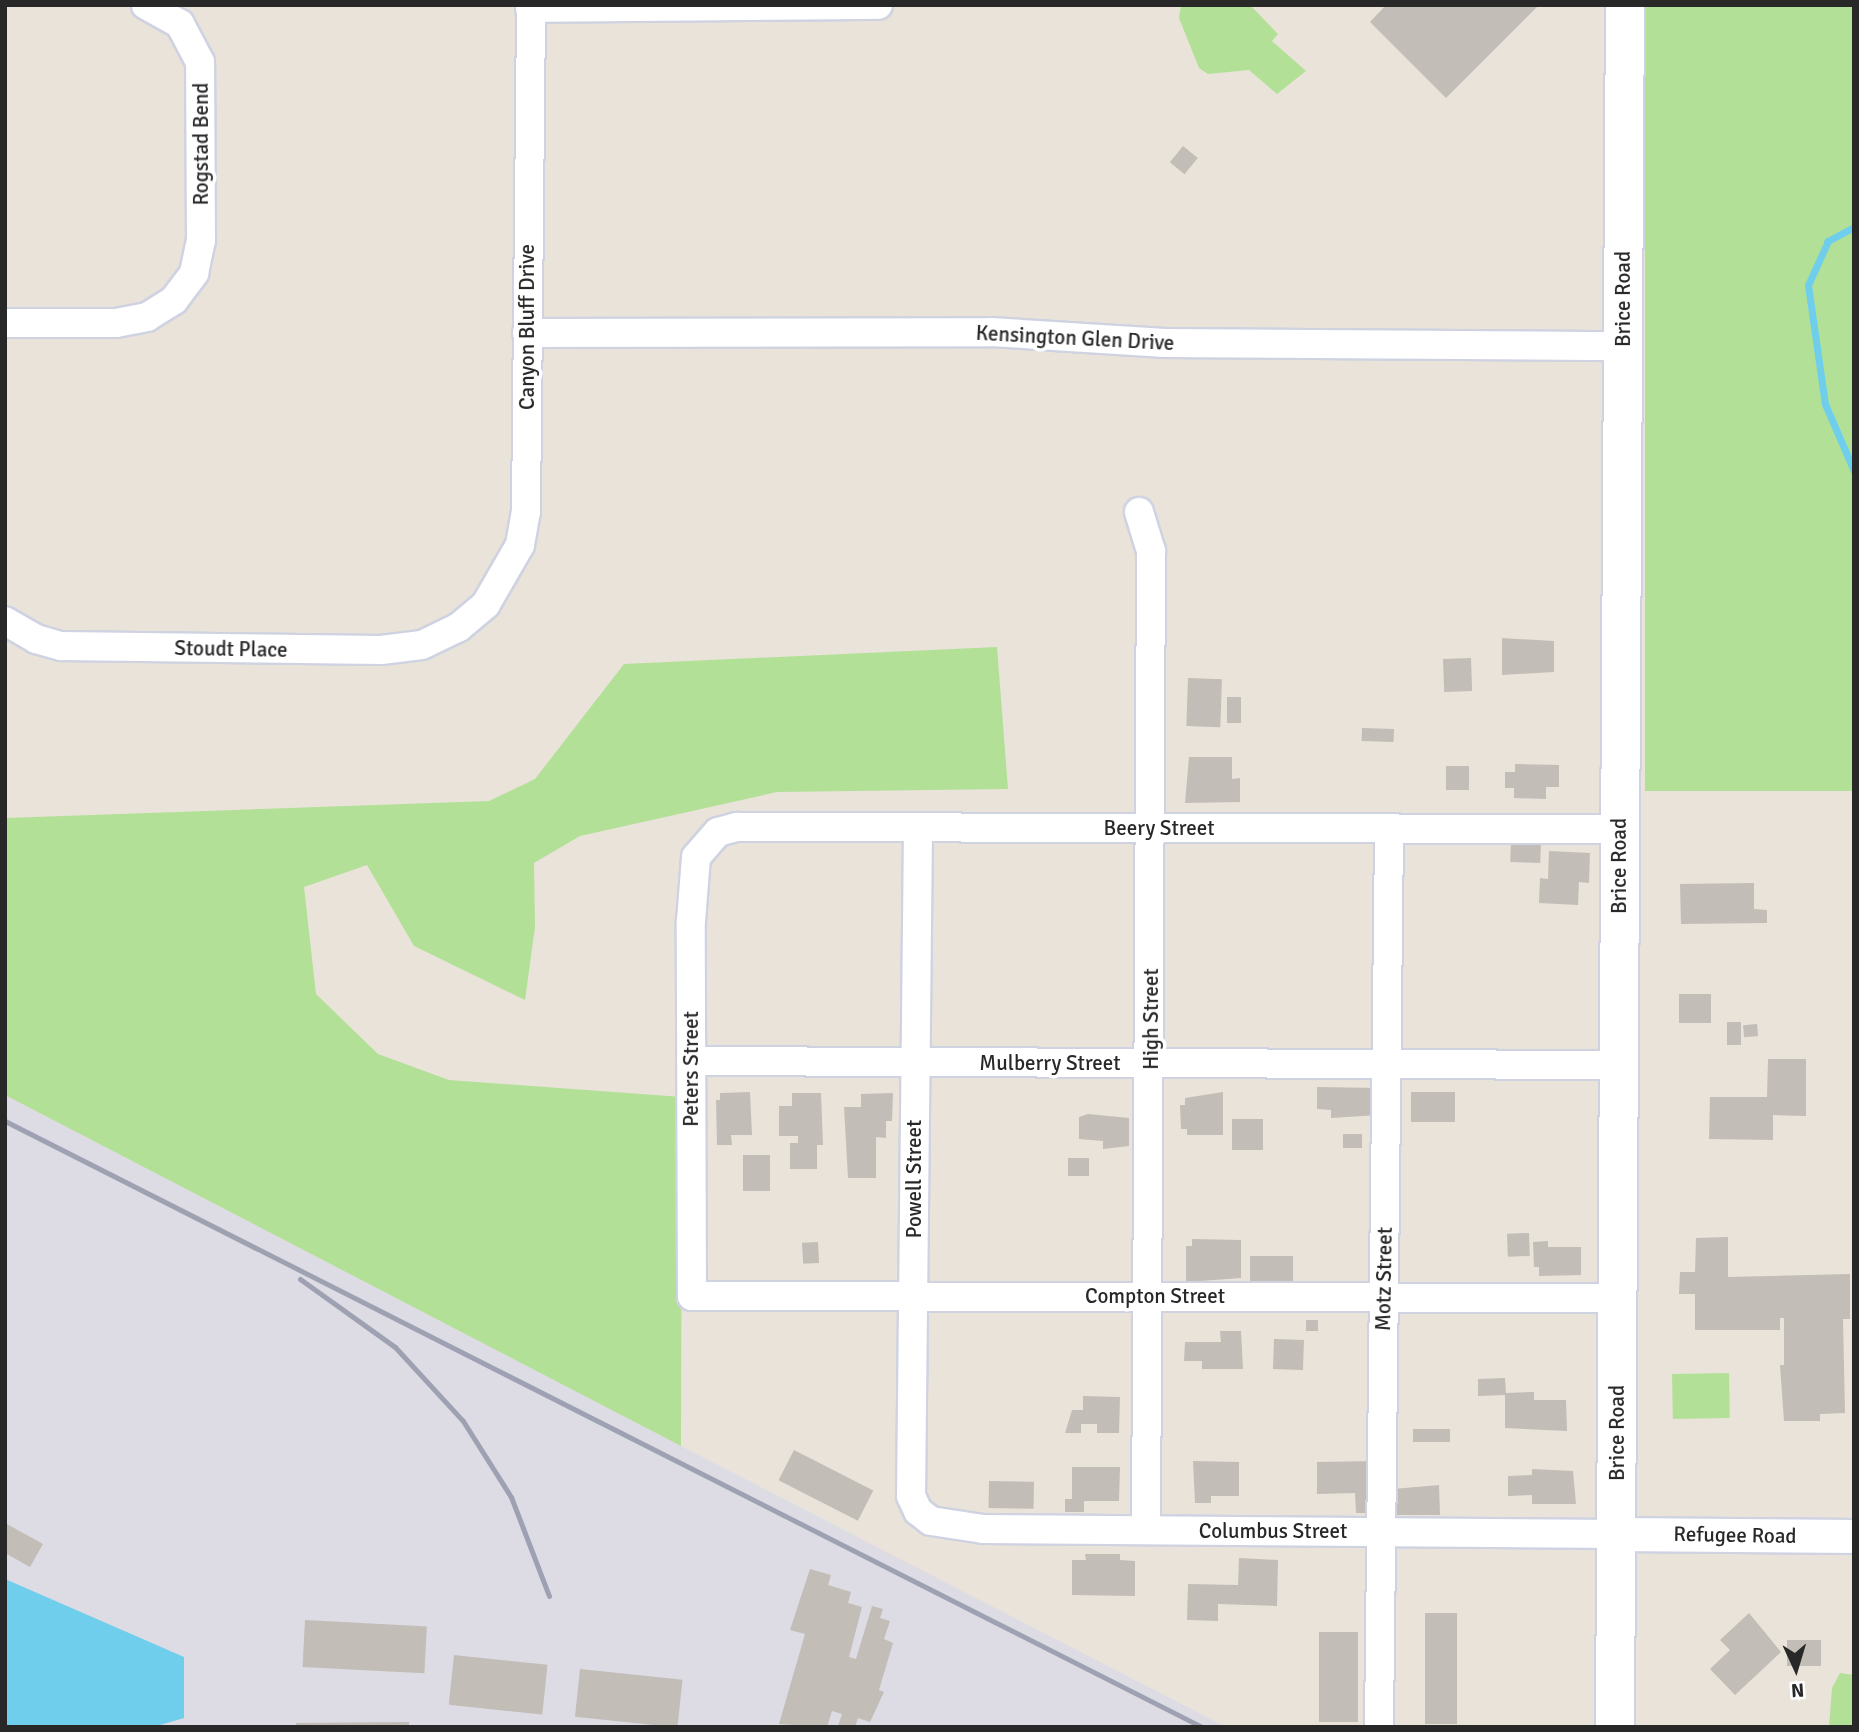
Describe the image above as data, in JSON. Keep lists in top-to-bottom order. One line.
{"streets":{"main road":["Brice Road"],"street":["Rogstad Bend","Canyon Bluff Drive","Kensington Glen Drive","Stoudt Place","Beery Street","High Street","Mulberry Street","Peters Street","Powell Street","Motz Street","Compton Street","Columbus Street","Refugee Road"]},"crossings":[["Brice Road","Kensington Glen Drive"],["Brice Road","Beery Street"],["Brice Road","Mulberry Street"],["Brice Road","Compton Street"],["Brice Road","Columbus Street"],["Brice Road","Refugee Road"],["Canyon Bluff Drive","Kensington Glen Drive"],["Canyon Bluff Drive","Stoudt Place"],["Beery Street","High Street"],["Beery Street","Peters Street"],["Beery Street","Powell Street"],["Beery Street","Motz Street"],["High Street","Mulberry Street"],["High Street","Compton Street"],["High Street","Columbus Street"],["Mulberry Street","Peters Street"],["Mulberry Street","Powell Street"],["Mulberry Street","Motz Street"],["Peters Street","Compton Street"],["Powell Street","Compton Street"],["Powell Street","Columbus Street"],["Motz Street","Compton Street"],["Motz Street","Columbus Street"],["Columbus Street","Refugee Road"]],"north":"bottom"}
